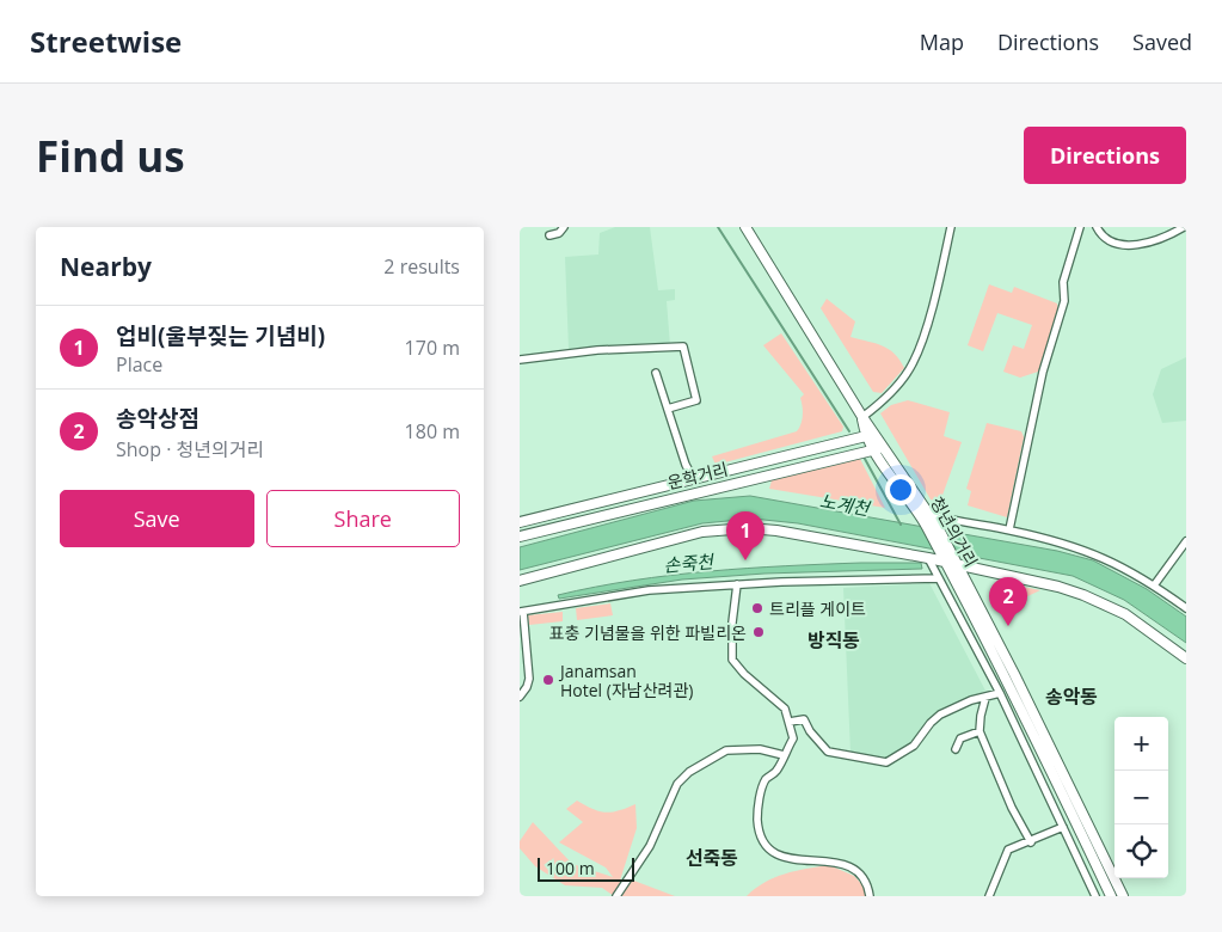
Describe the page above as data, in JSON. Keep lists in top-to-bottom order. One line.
{"streets":{"main road":["운학거리","청년의거리"]},"crossings":[["운학거리","청년의거리"]],"districts":["방직동","송악동","선죽동"],"water":["노계천","손죽천"],"places":["트리플 게이트","표충 기념물을 위한 파빌리온","Janamsan Hotel (자남산려관)"],"scale_bar":"100 m","page":{"header":"Streetwise","nav":["Map","Directions","Saved"],"buttons":["Directions",["Save","Share"]],"title":"Find us","heading":["Nearby","2 results"],"list":[{"mark":"1","name":"업비(울부짖는 기념비)","note":"Place","value":"170 m"},{"mark":"2","name":"송악상점","note":"Shop · 청년의거리","value":"180 m"}],"pins":["1","2"],"map_buttons":["+","−"],"scale":"100 m"}}
